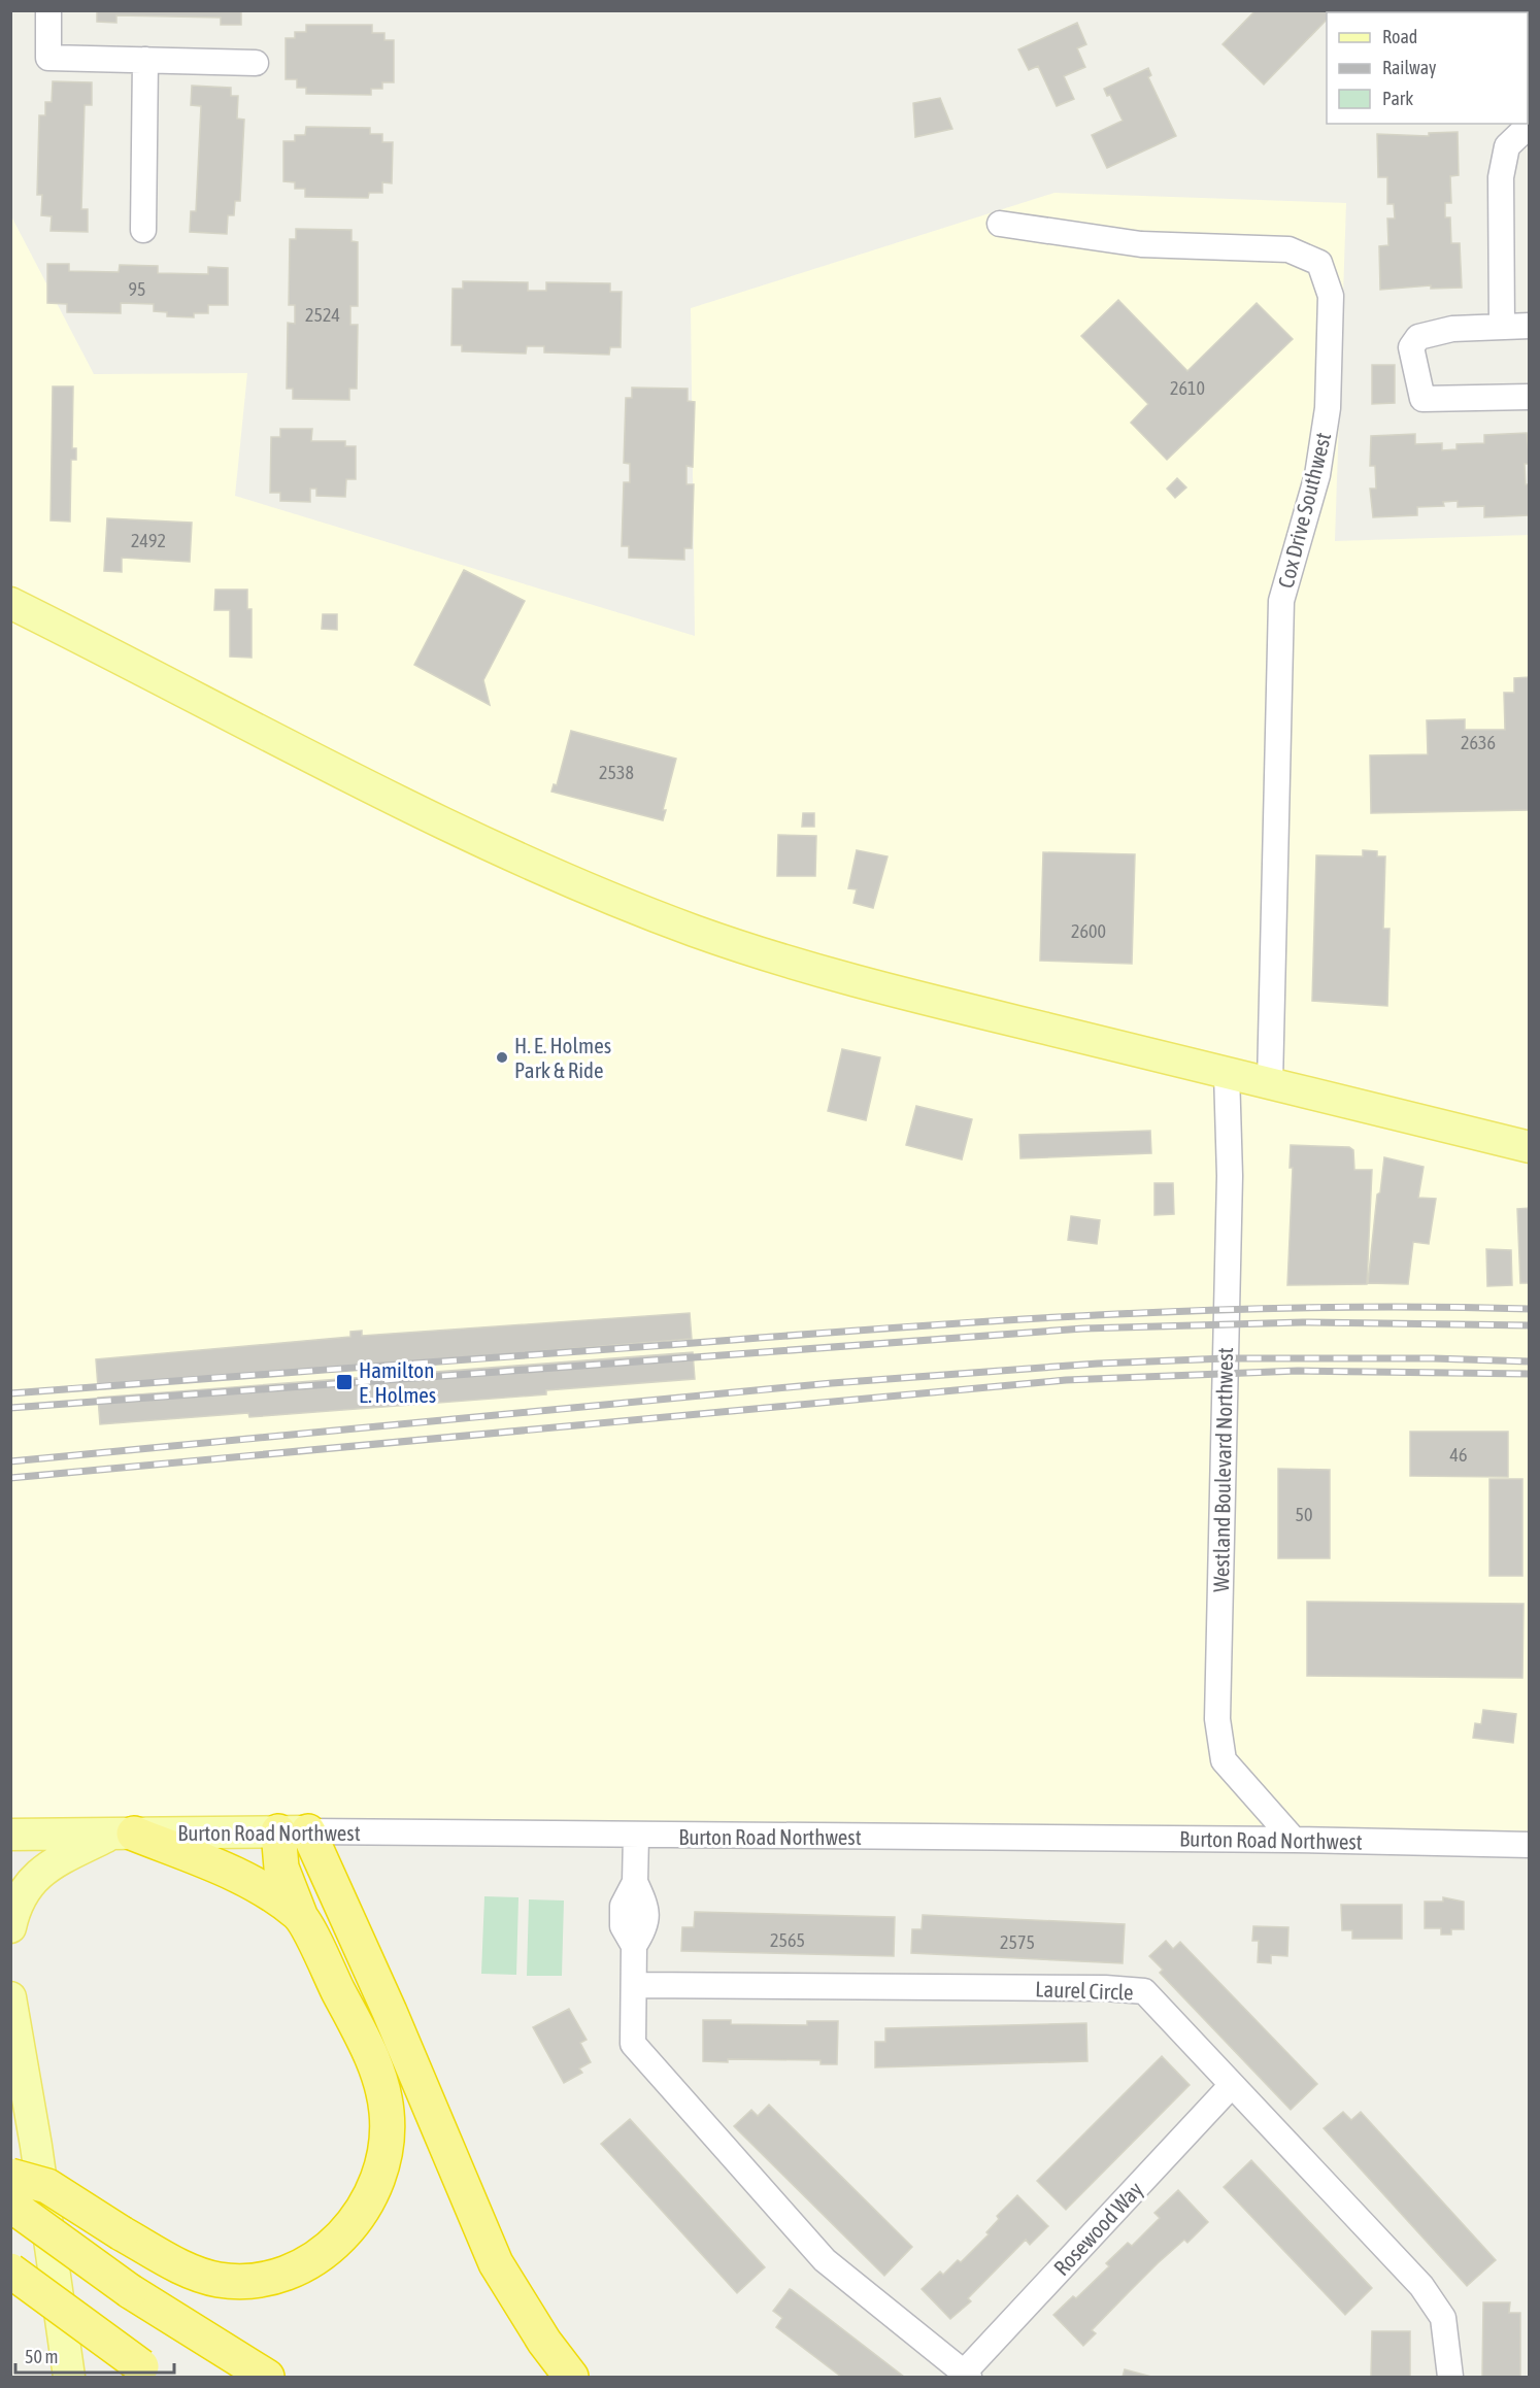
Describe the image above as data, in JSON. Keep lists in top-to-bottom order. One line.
{"streets":{"main road":["Burton Road Northwest"],"street":["Cox Drive Southwest","Westland Boulevard Northwest","Laurel Circle","Rosewood Way"]},"crossings":[["Westland Boulevard Northwest","Burton Road Northwest"],["Laurel Circle","Rosewood Way"]],"places":{"other":["H. E. Holmes Park & Ride"],"transit":["Hamilton E. Holmes"]},"house_numbers":["95","2524","2610","2492","2636","2538","2600","46","50","2565","2575"],"legend":["Road","Railway","Park"],"scale_bar":"50 m"}
